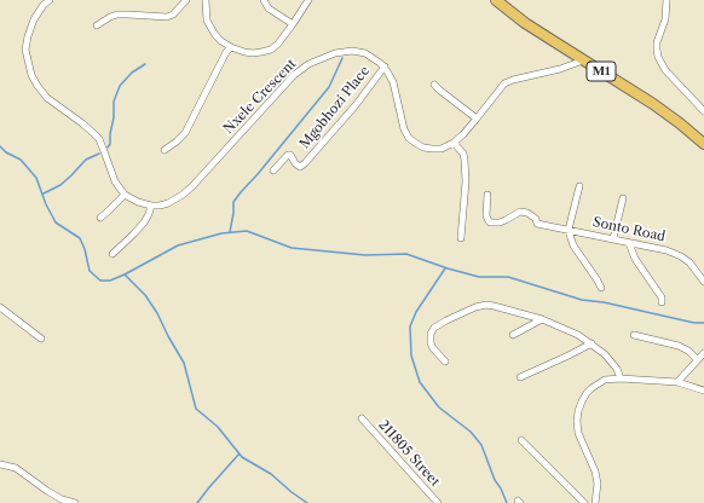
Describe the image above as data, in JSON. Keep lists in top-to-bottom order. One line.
{"streets":{"highway":["M1"],"street":["Nxele Crescent","Mgobhozi Place","Sonto Road","211805 Street"]},"crossings":[["Nxele Crescent","Mgobhozi Place"]]}
